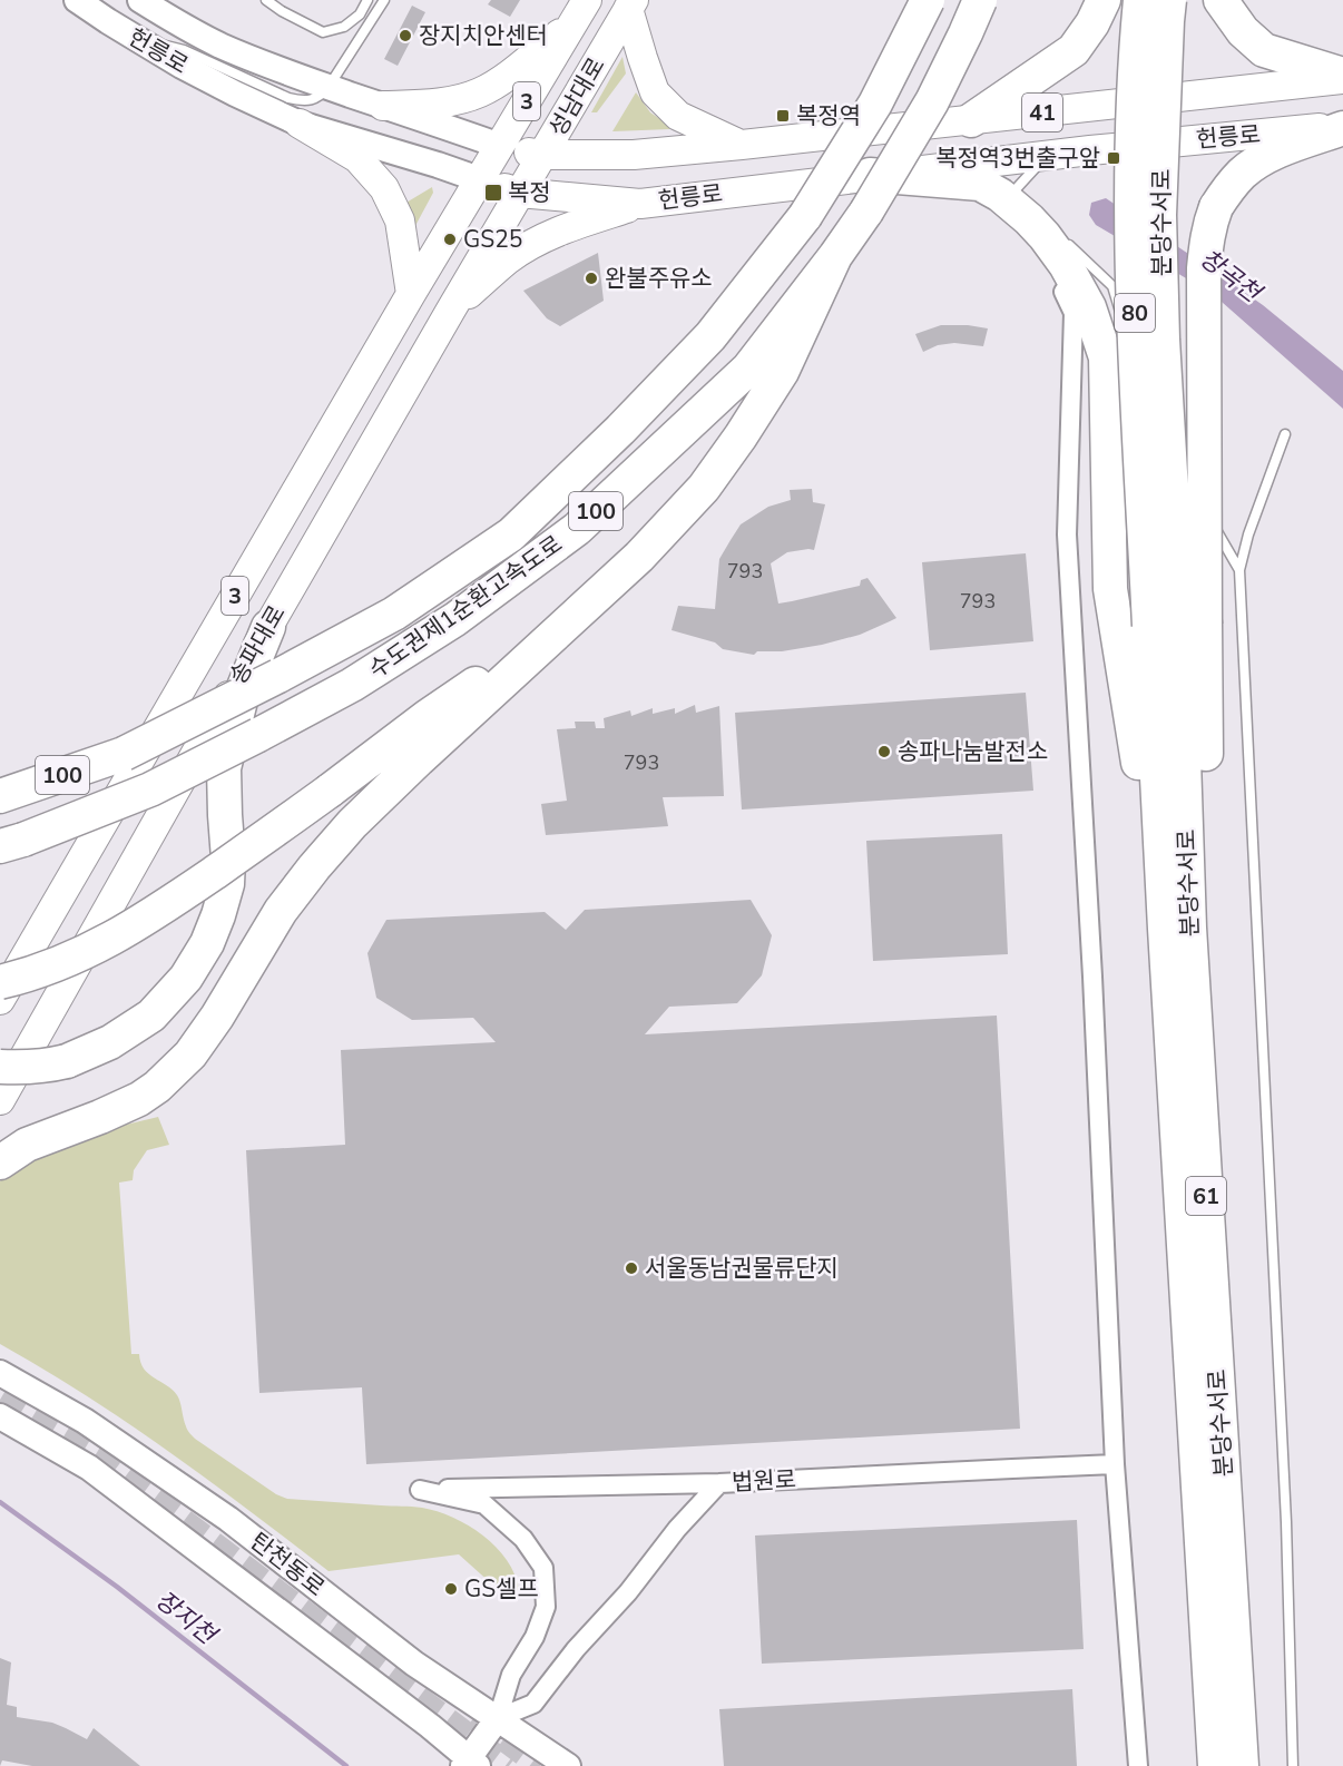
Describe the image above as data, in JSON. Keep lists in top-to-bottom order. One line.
{"streets":{"highway":["분당수서로","80","100","수도권제1순환고속도로","61"],"main road":["헌릉로","성남대로","3","41","송파대로","탄천동로"],"street":["법원로"]},"crossings":[["헌릉로","성남대로"],["헌릉로","송파대로"],["성남대로","송파대로"],["법원로","탄천동로"]],"water":["창곡천","장지천"],"places":{"other":["장지치안센터","GS25","완불주유소","송파나눔발전소","서울동남권물류단지","GS셀프"],"transit":["복정역","복정역3번출구앞","복정"]},"house_numbers":["793","793","793"]}
